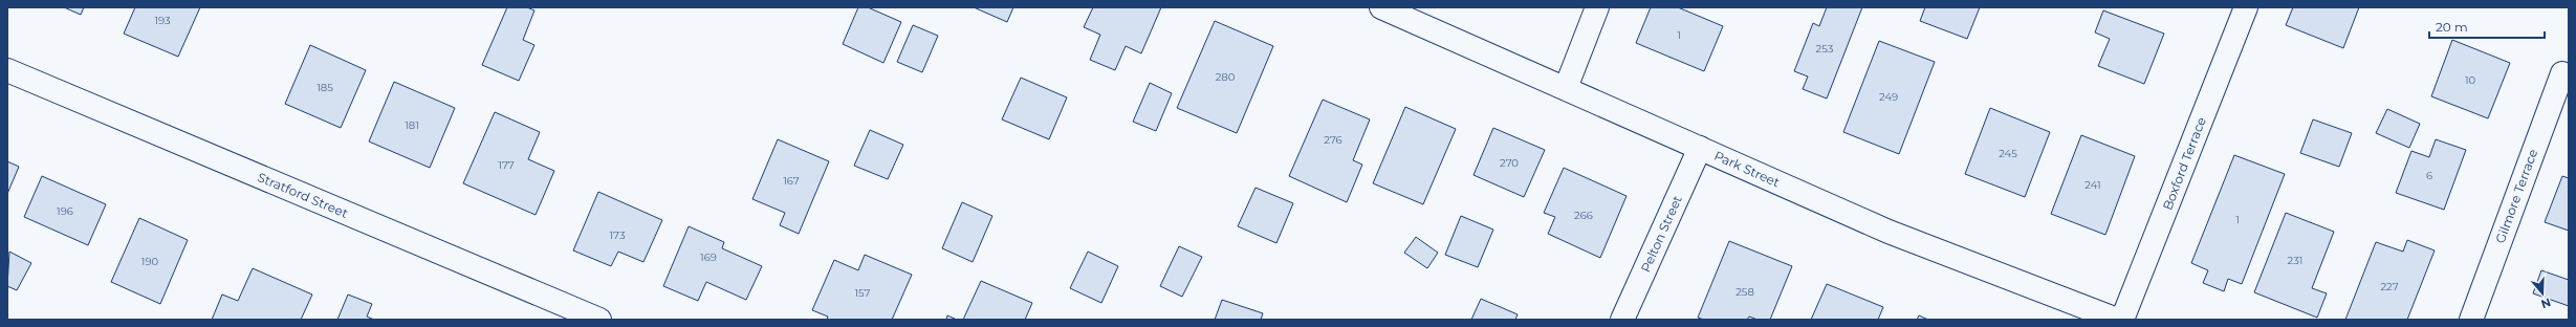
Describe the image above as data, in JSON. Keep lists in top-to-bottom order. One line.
{"streets":{"street":["Boxford Terrace","Park Street","Stratford Street","Gilmore Terrace","Pelton Street"]},"crossings":[["Park Street","Pelton Street"]],"house_numbers":["193","1","253","280","10","185","249","181","276","245","270","177","6","167","241","196","266","1","173","169","231","190","227","258","157"],"scale_bar":"20 m","north":"bottom"}
